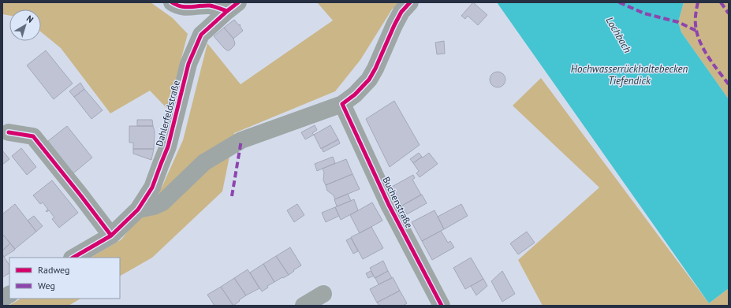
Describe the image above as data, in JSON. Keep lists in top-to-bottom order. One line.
{"streets":{"street":["Dahlerfeldstraße","Buchenstraße"]},"water":["Lochbach","Hochwasserrückhaltebecken Tiefendick"],"legend":["Radweg","Weg"],"north":"top right"}
